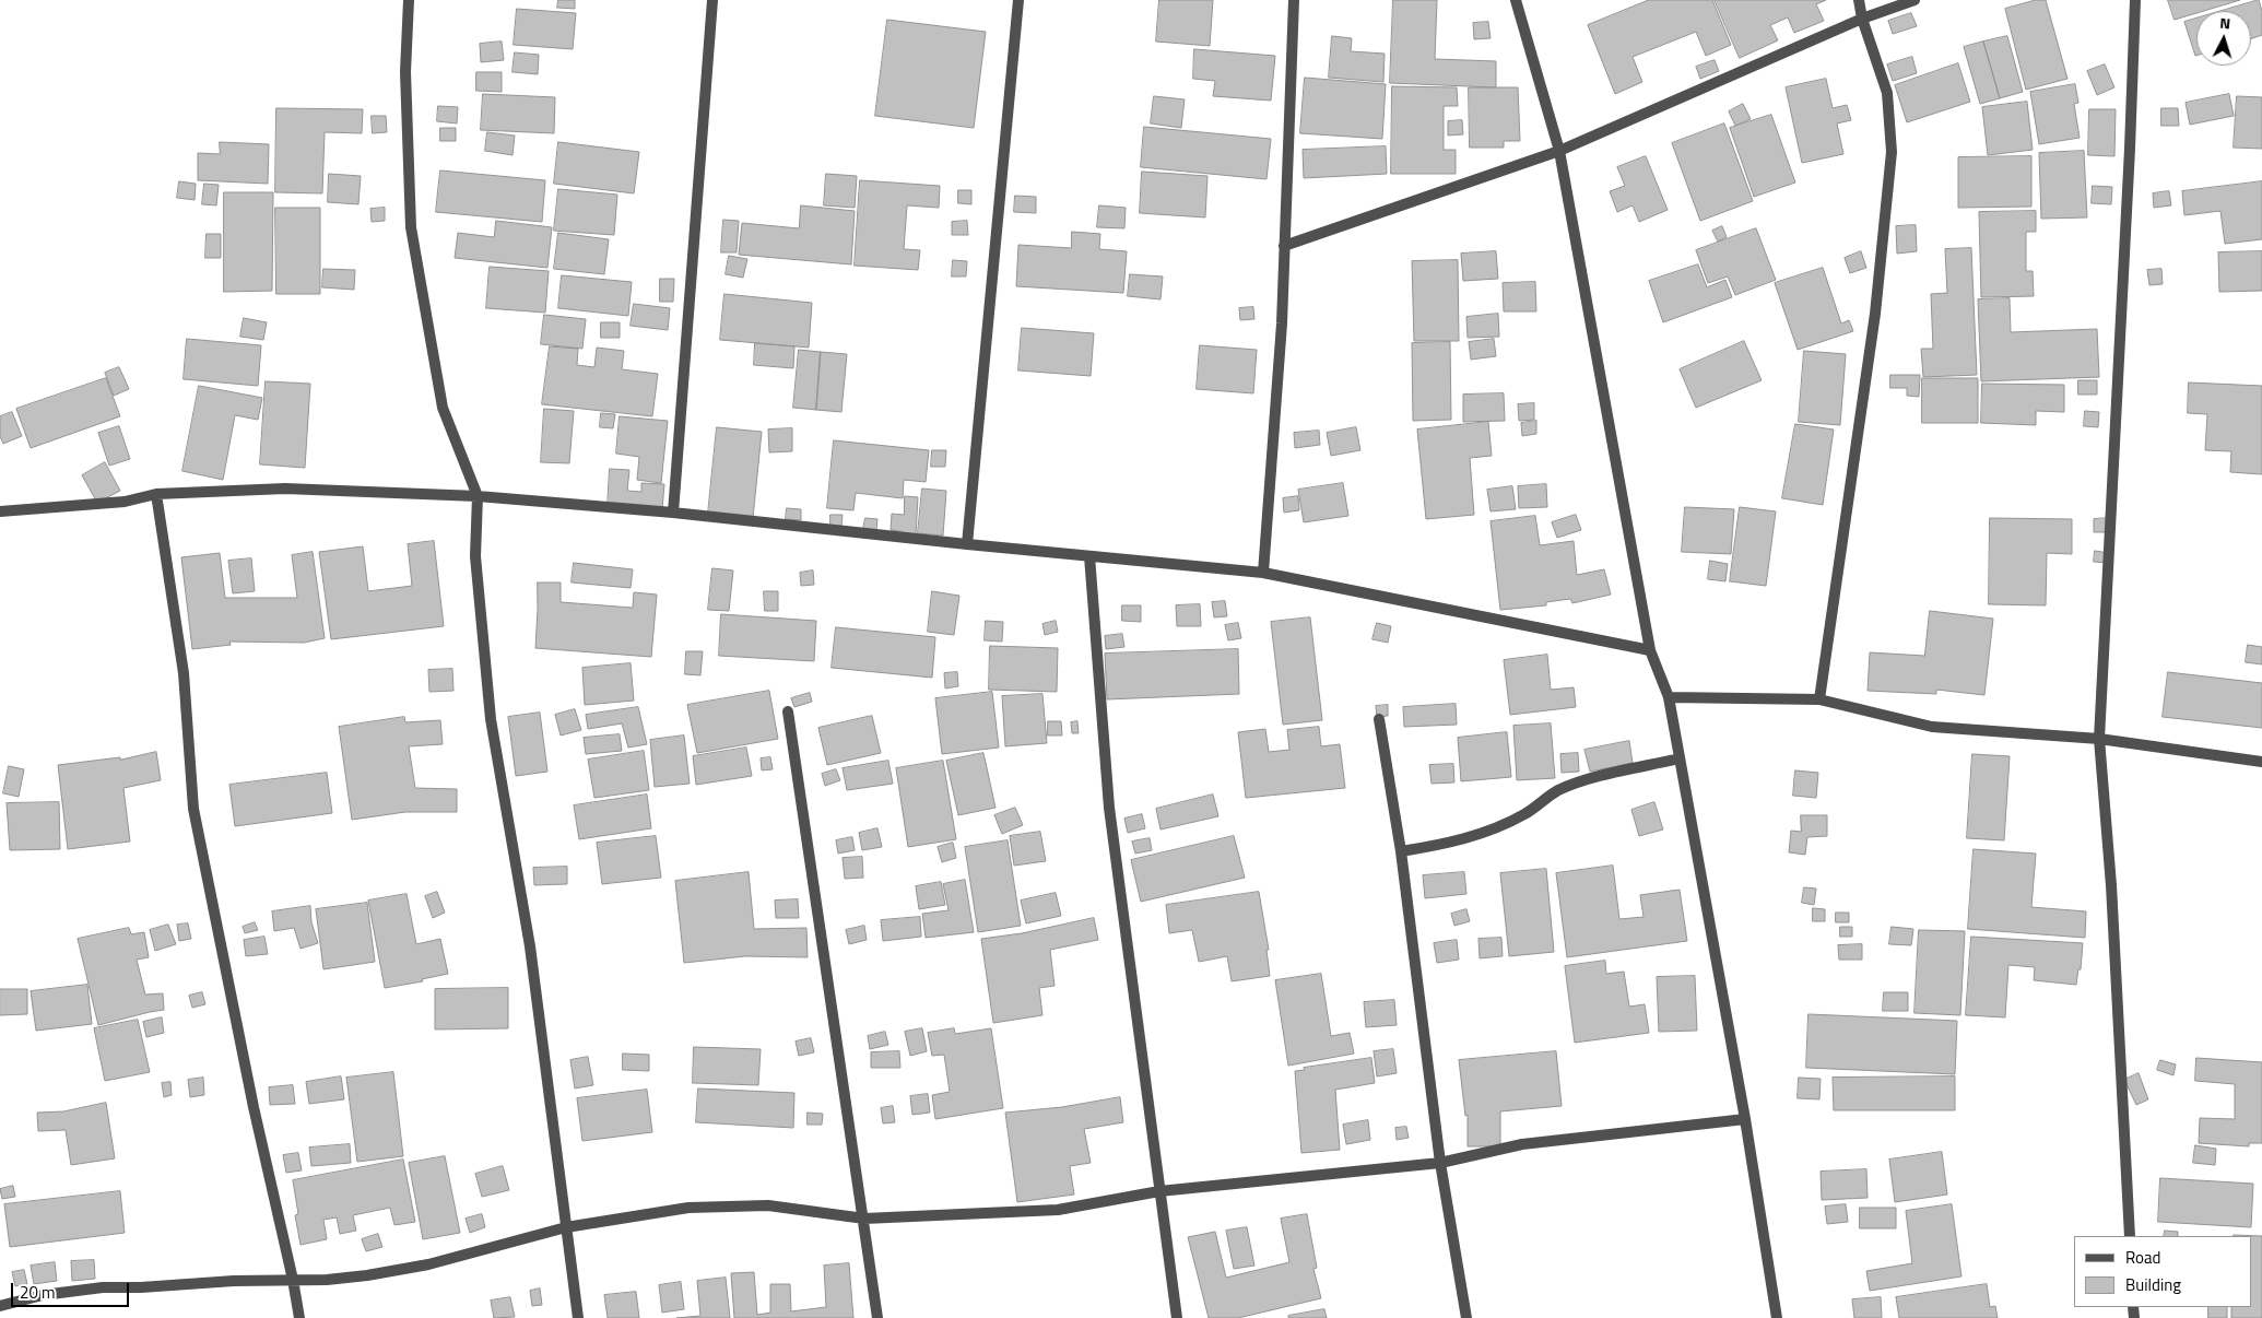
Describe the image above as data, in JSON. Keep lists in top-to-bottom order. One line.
{"legend":["Road","Building"],"scale_bar":"20 m","north":"top"}
